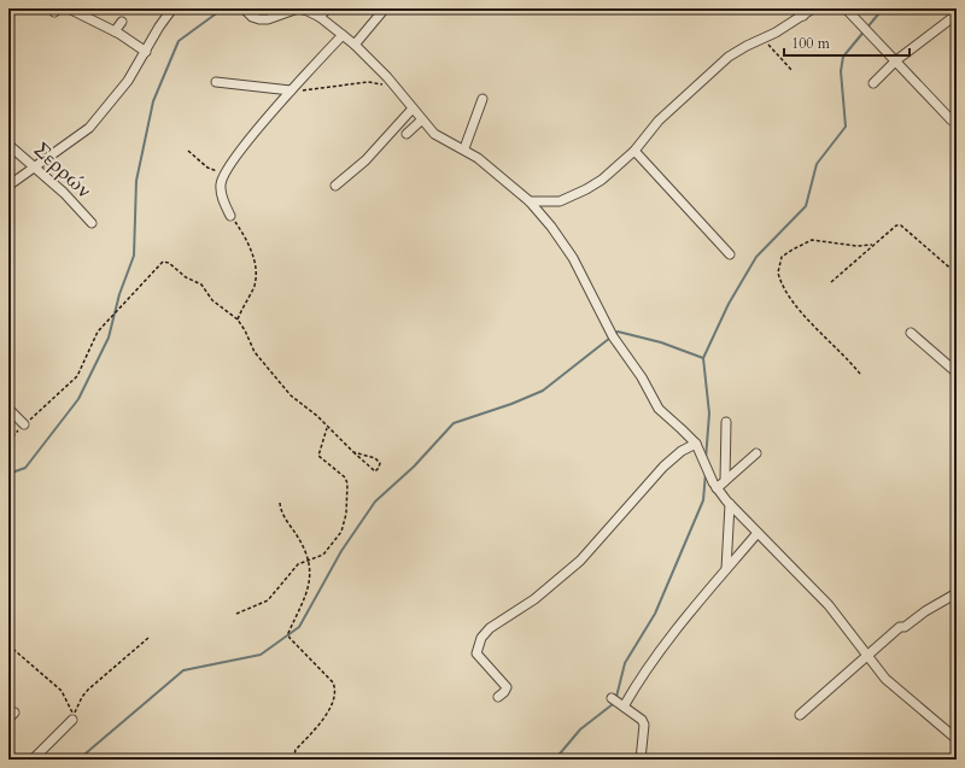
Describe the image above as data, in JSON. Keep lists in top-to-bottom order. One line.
{"streets":{"street":["Σερρών"]},"scale_bar":"100 m"}
